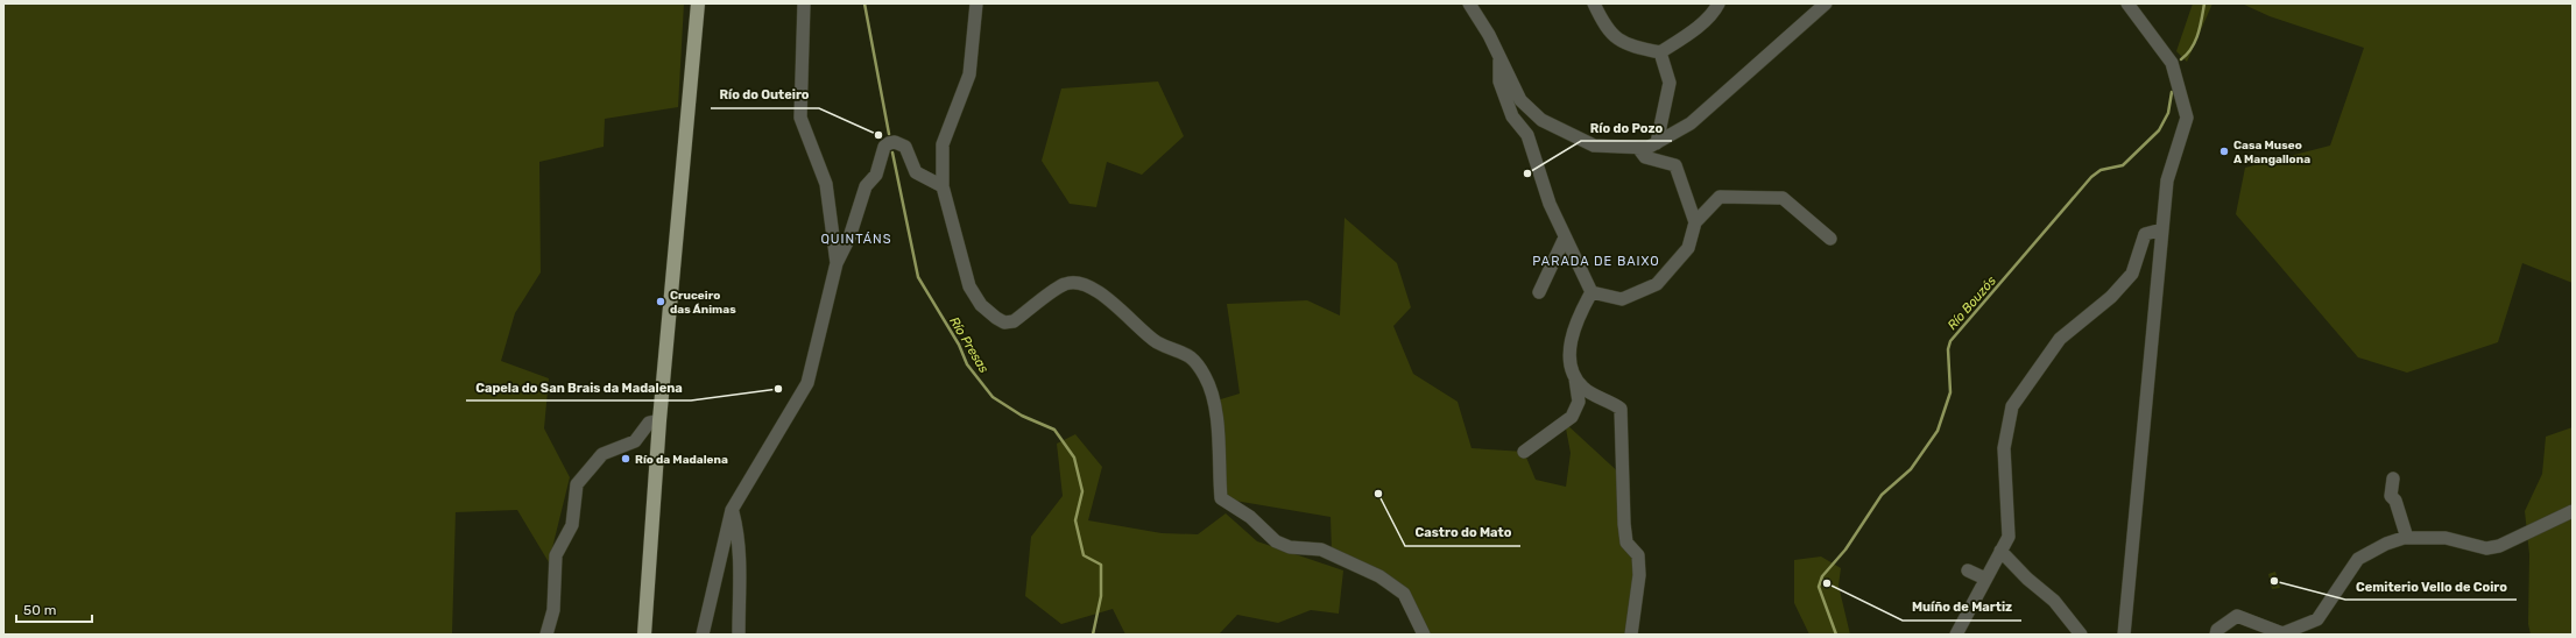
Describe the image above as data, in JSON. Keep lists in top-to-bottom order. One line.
{"districts":["QUINTÁNS","PARADA DE BAIXO"],"water":["Río Bouzós","Río Presas"],"places":["Río do Outeiro","Casa Museo A Mangallona","Río do Pozo","Cruceiro das Ánimas","Capela do San Brais da Madalena","Río da Madalena","Castro do Mato","Cemiterio Vello de Coiro","Muíño de Martiz"],"scale_bar":"50 m"}
